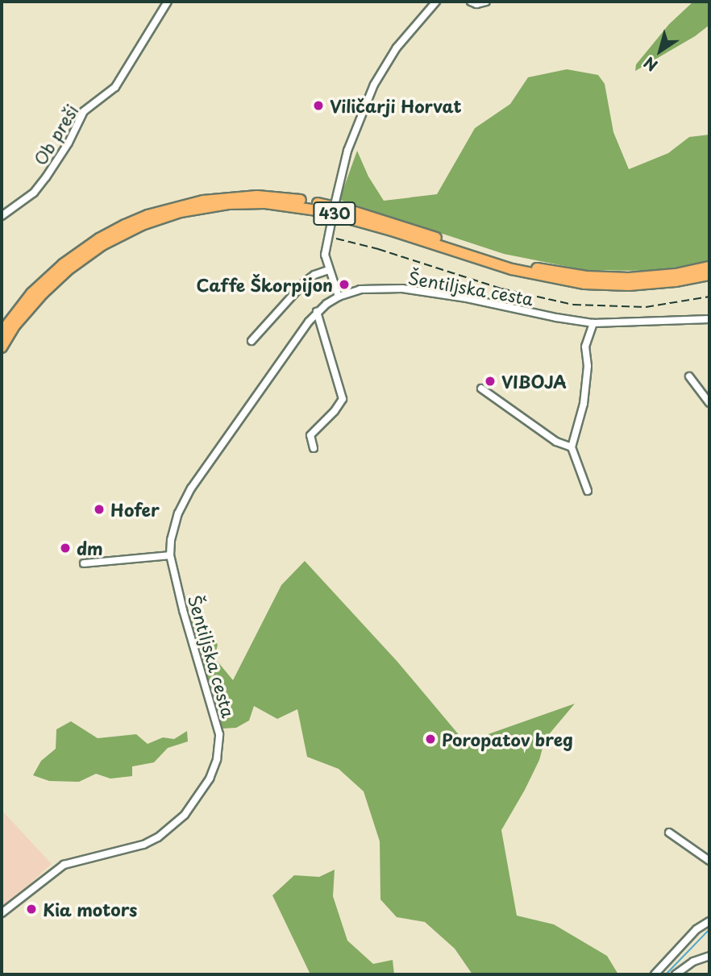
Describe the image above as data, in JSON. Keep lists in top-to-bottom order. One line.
{"streets":{"highway":["430"],"street":["Ob preši","Šentiljska cesta"]},"places":["Viličarji Horvat","Caffe Škorpijon","VIBOJA","Hofer","dm","Poropatov breg","Kia motors"],"north":"bottom left"}
